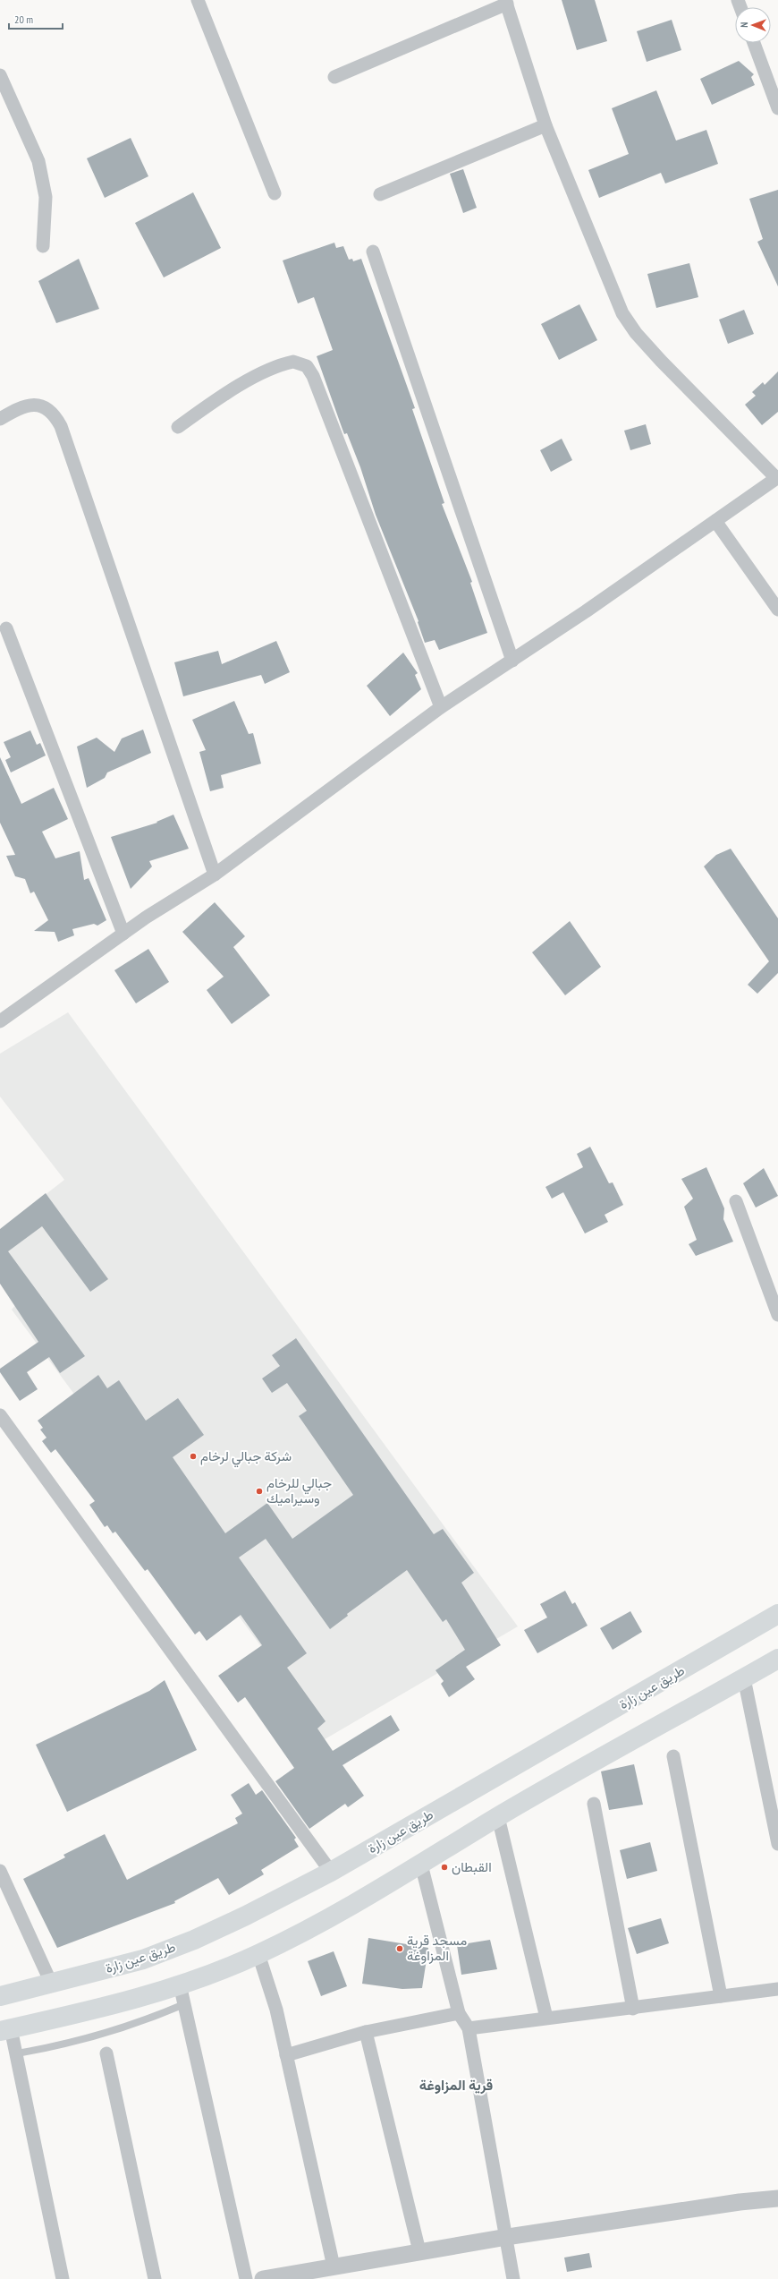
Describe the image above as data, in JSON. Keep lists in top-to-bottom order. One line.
{"streets":{"main road":["طريق عين زارة"]},"districts":["قرية المزاوغة"],"places":["شركة جبالي لرخام","جبالي للرخام وسيراميك","القبطان","مسجد قرية المزاوغة"],"scale_bar":"20 m","north":"left"}
